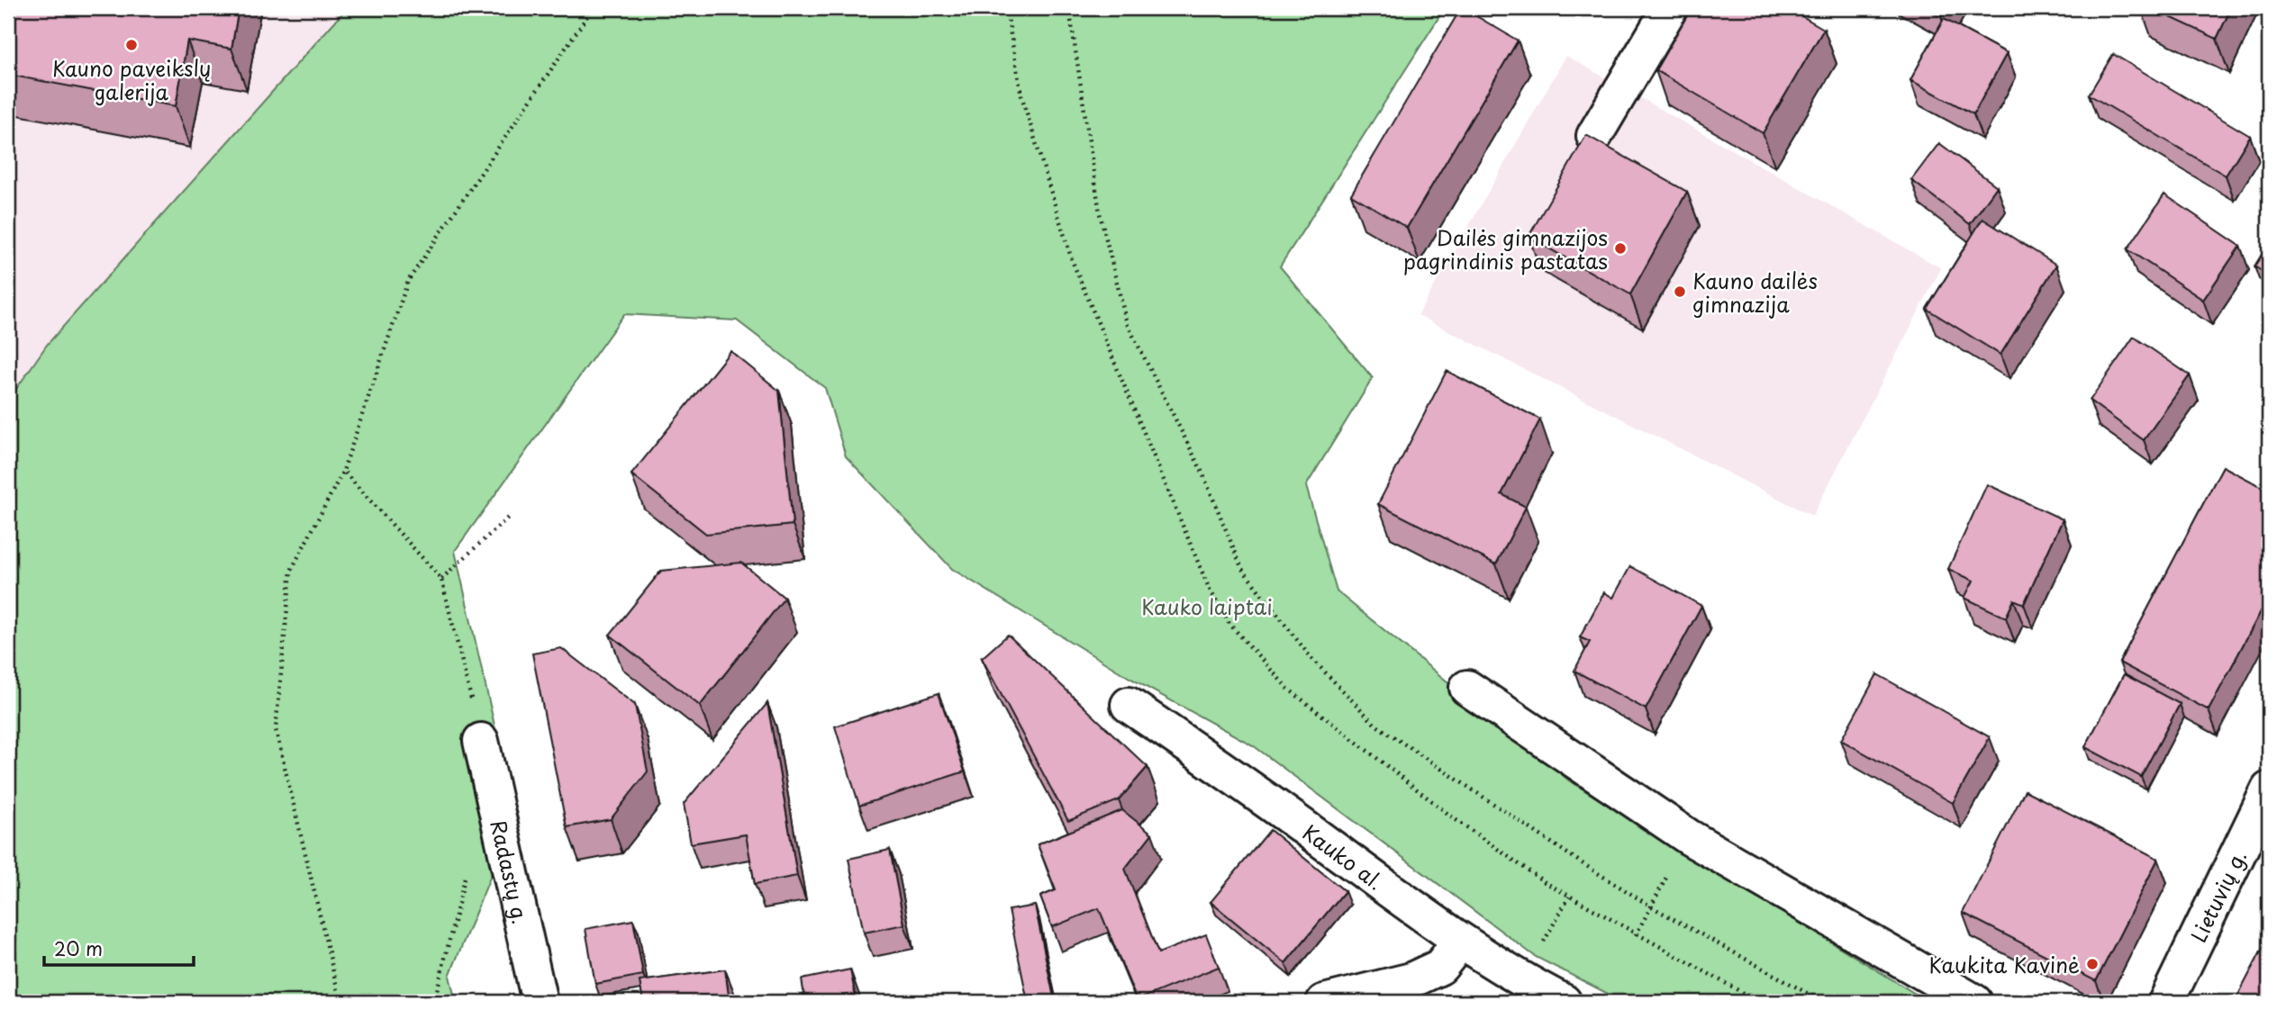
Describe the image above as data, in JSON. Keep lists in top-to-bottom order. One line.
{"streets":{"street":["Kauko al.","Radastų g.","Lietuvių g."]},"parks":["Kauko laiptai"],"places":["Kauno paveikslų galerija","Dailės gimnazijos pagrindinis pastatas","Kauno dailės gimnazija","Kaukita Kavinė"],"scale_bar":"20 m"}
